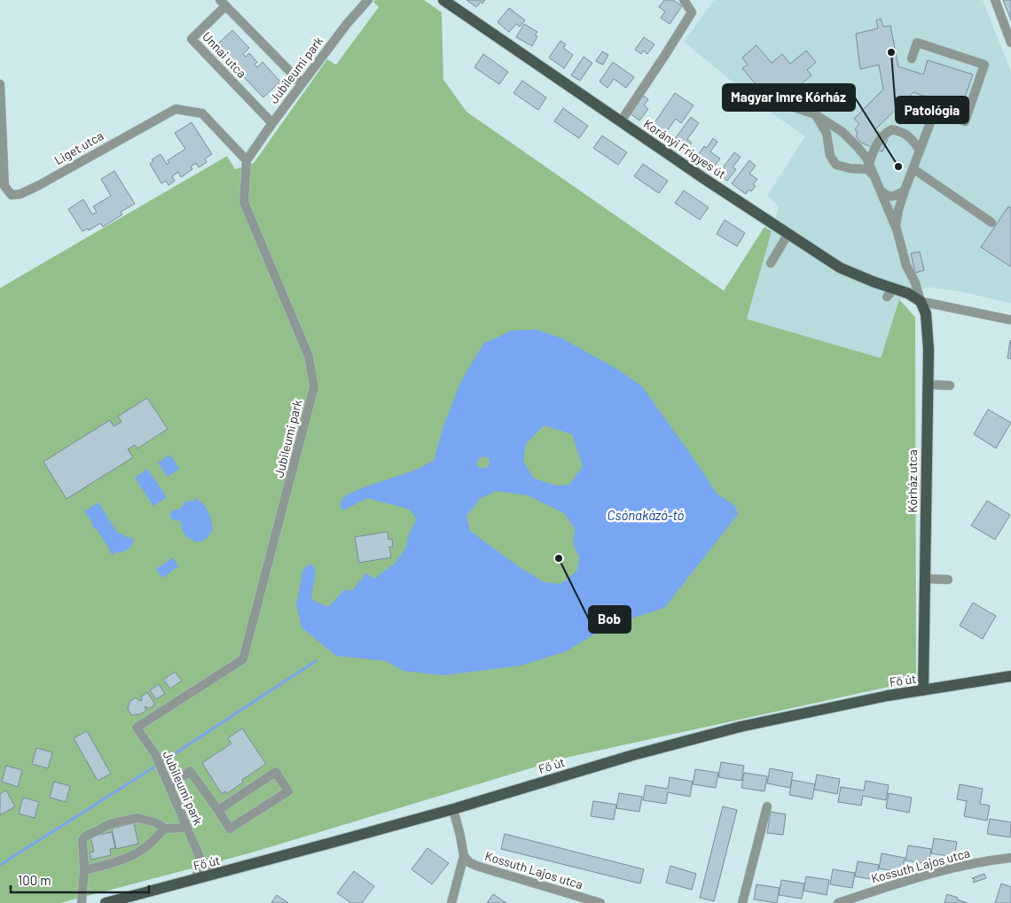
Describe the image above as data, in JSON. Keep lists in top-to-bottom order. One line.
{"streets":{"main road":["Korányi Frigyes út","Kórház utca","Fő út"],"street":["Unnai utca","Jubileumi park","Liget utca","Kossuth Lajos utca"]},"crossings":[["Unnai utca","Jubileumi park"],["Jubileumi park","Liget utca"],["Korányi Frigyes út","Kórház utca"],["Kórház utca","Fő út"]],"water":["Csónakázó-tó"],"places":["Patológia","Magyar Imre Kórház","Bob"],"scale_bar":"100 m"}
